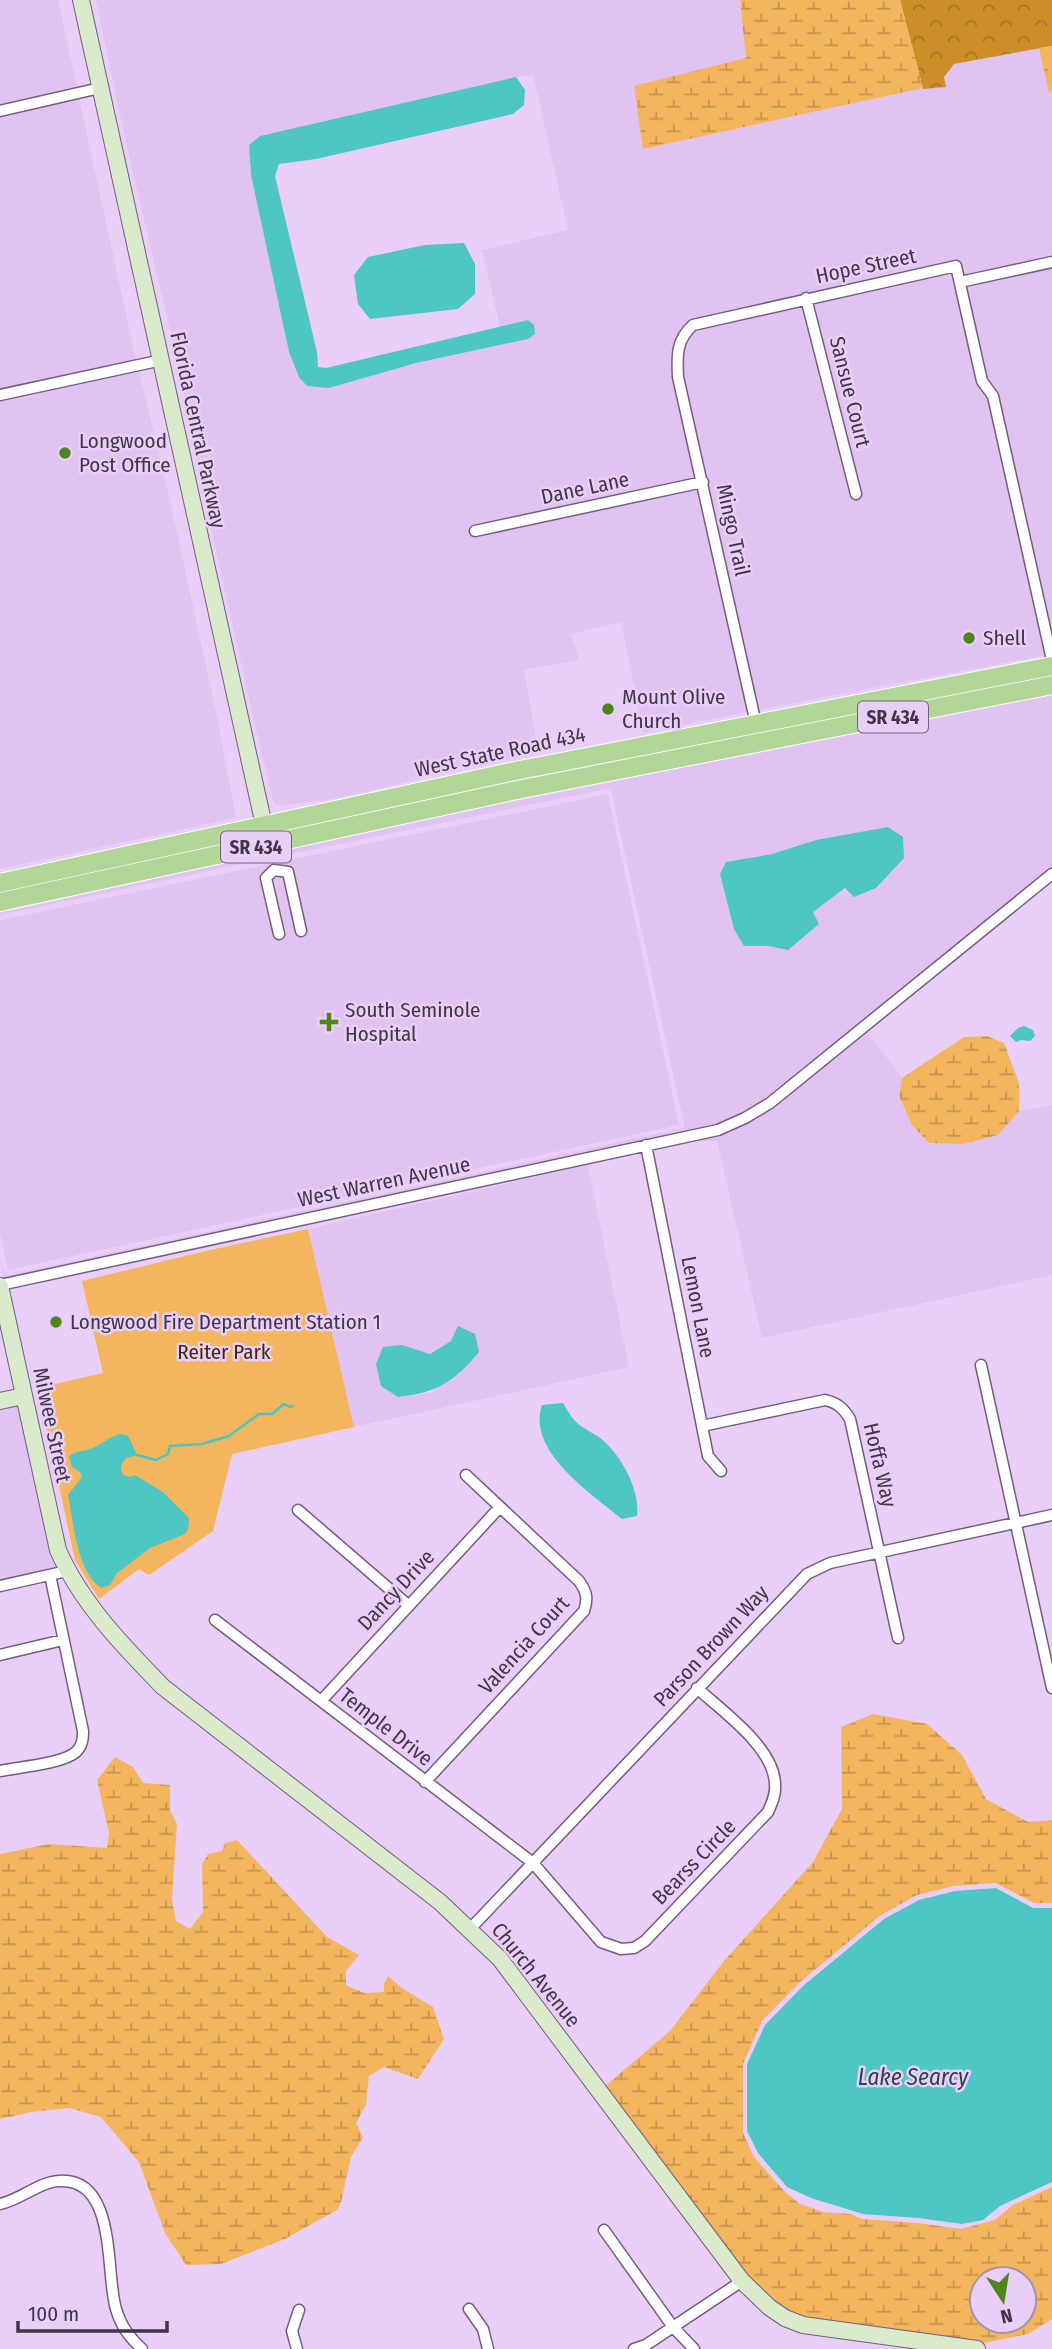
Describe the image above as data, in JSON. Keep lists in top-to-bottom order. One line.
{"streets":{"main road":["SR 434","West State Road 434"],"street":["Hope Street","Sansue Court","Florida Central Parkway","Dane Lane","Mingo Trail","West Warren Avenue","Lemon Lane","Milwee Street","Hoffa Way","Dancy Drive","Valencia Court","Parson Brown Way","Temple Drive","Bearss Circle","Church Avenue"]},"crossings":[["Hope Street","Sansue Court"],["Hope Street","Mingo Trail"],["Florida Central Parkway","West State Road 434"],["Dane Lane","Mingo Trail"],["Mingo Trail","West State Road 434"],["West Warren Avenue","Lemon Lane"],["West Warren Avenue","Milwee Street"],["Lemon Lane","Hoffa Way"],["Milwee Street","Church Avenue"],["Hoffa Way","Parson Brown Way"],["Dancy Drive","Valencia Court"],["Dancy Drive","Temple Drive"],["Valencia Court","Temple Drive"],["Parson Brown Way","Temple Drive"],["Parson Brown Way","Bearss Circle"],["Parson Brown Way","Church Avenue"],["Temple Drive","Bearss Circle"]],"water":["Lake Searcy"],"parks":["Reiter Park"],"places":{"other":["Longwood Post Office","Shell","Mount Olive Church","Longwood Fire Department Station 1"],"health":["South Seminole Hospital"]},"scale_bar":"100 m","north":"bottom"}
